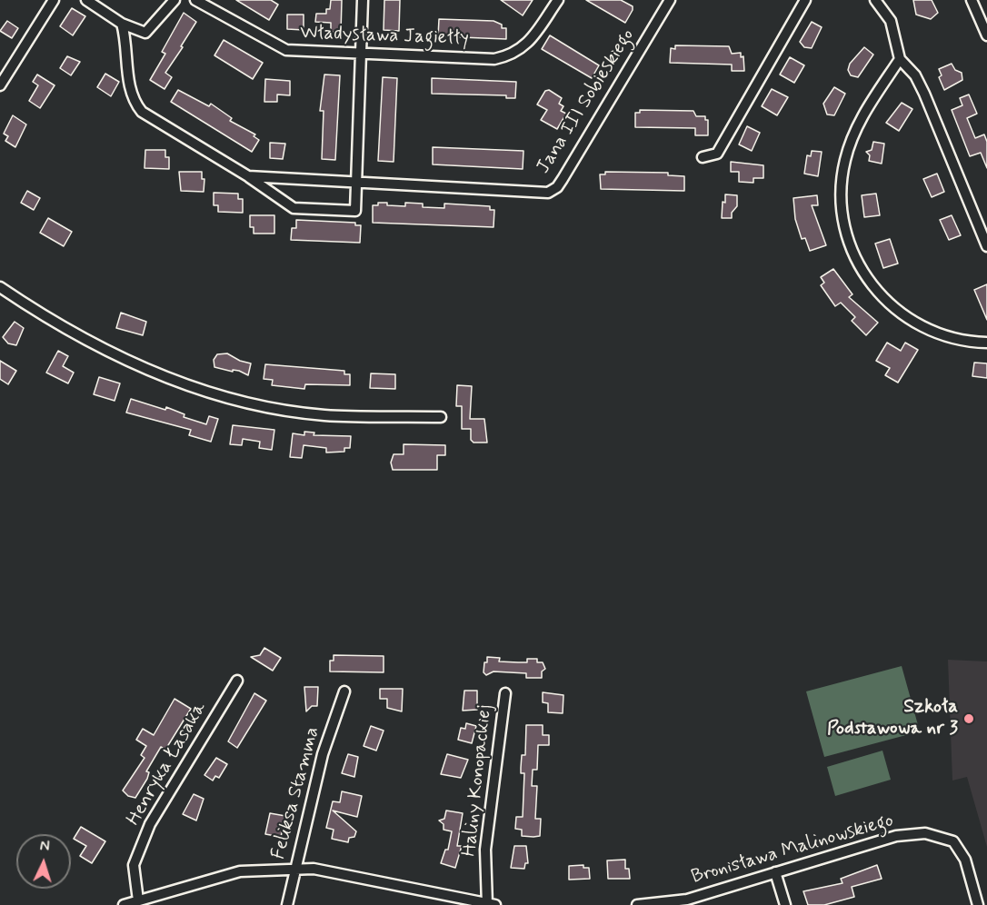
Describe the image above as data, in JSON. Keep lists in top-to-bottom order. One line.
{"streets":{"street":["Władysława Jagiełły","Jana III Sobieskiego","Henryka Łasaka","Haliny Konopackiej","Feliksa Stamma","Bronisława Malinowskiego"]},"places":["Szkoła Podstawowa nr 3"],"north":"top"}
